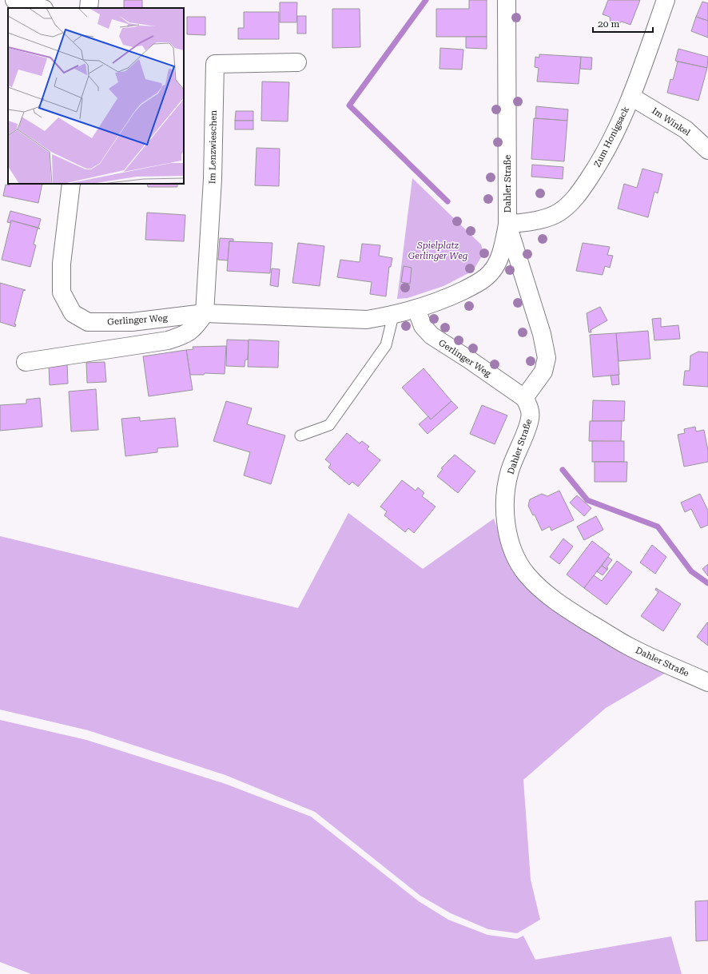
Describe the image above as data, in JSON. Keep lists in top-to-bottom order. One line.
{"streets":{"street":["Im Winkel","Zum Honigsack","Im Lenzwieschen","Dahler Straße","Gerlinger Weg"]},"crossings":[["Im Winkel","Zum Honigsack"],["Zum Honigsack","Dahler Straße"],["Zum Honigsack","Gerlinger Weg"],["Im Lenzwieschen","Gerlinger Weg"],["Dahler Straße","Gerlinger Weg"]],"parks":["Spielplatz Gerlinger Weg"],"scale_bar":"20 m"}
